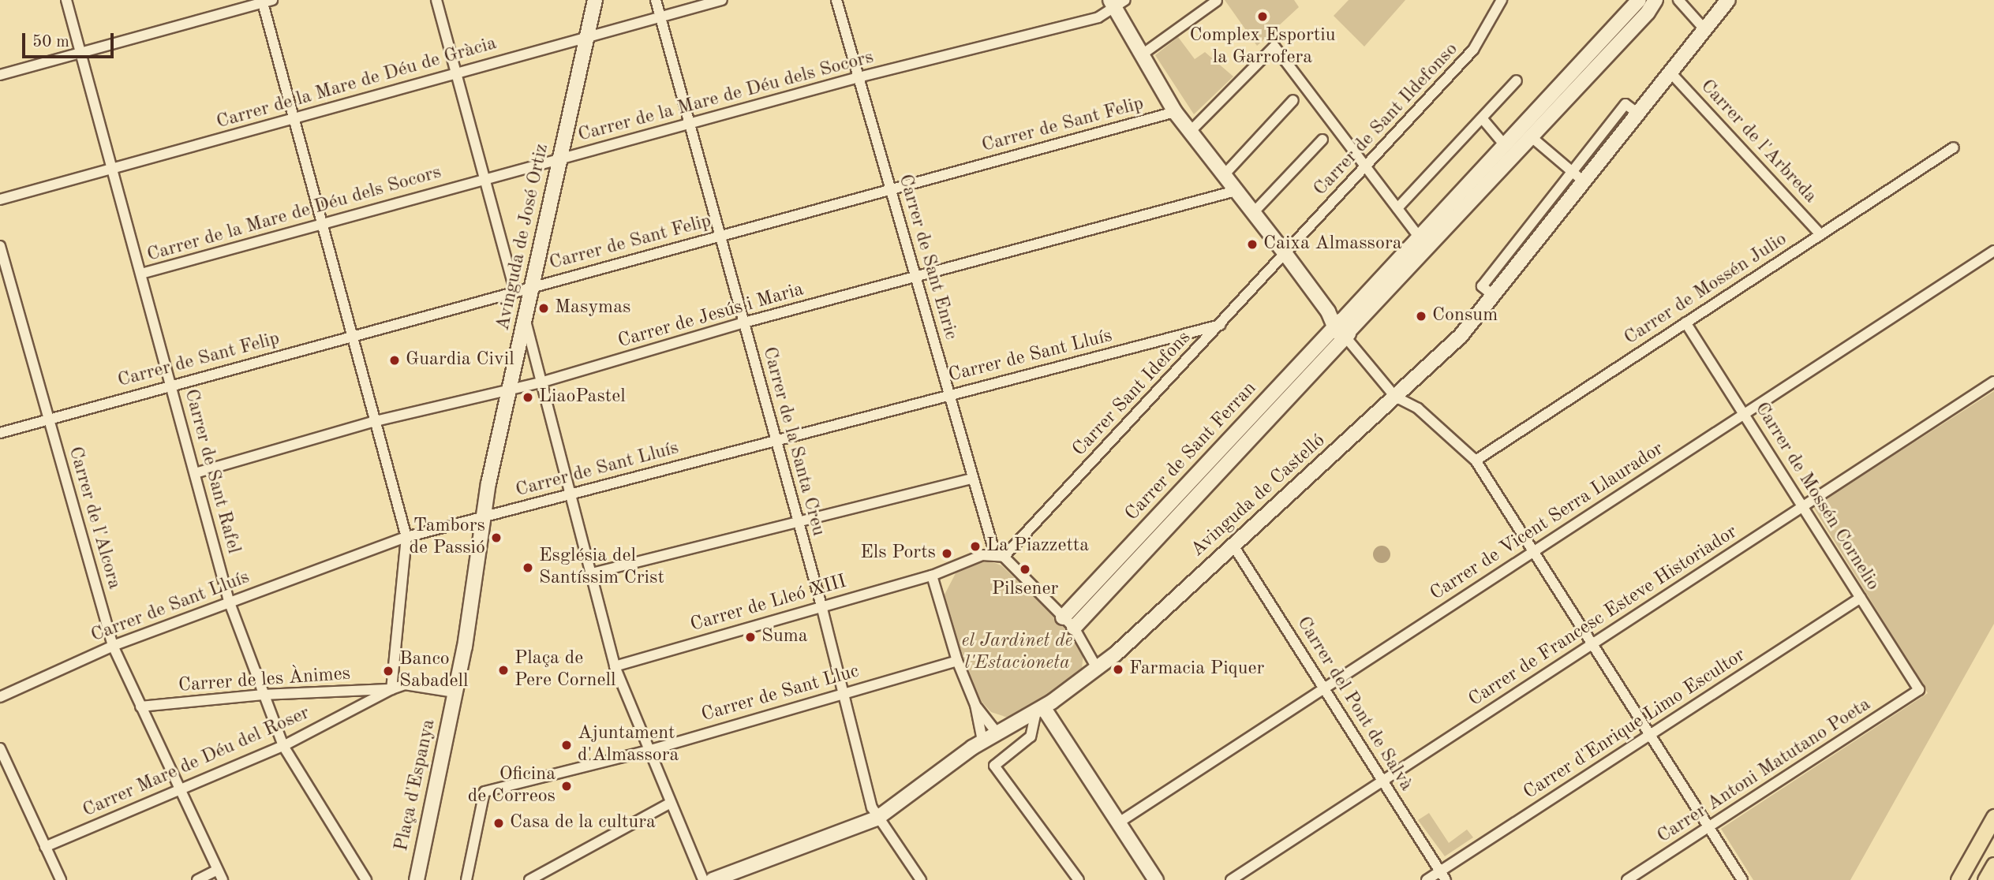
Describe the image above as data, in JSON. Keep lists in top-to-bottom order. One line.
{"streets":{"street":["Carrer de la Mare de Déu de Gràcia","Carrer de la Mare de Déu dels Socors","Carrer de Sant Ildefonso","Carrer de Sant Felip","Carrer de l'Arbreda","Avinguda de José Ortiz","Carrer de Sant Enric","Carrer de Mossén Julio","Carrer de Jesús i Maria","Carrer de Sant Lluís","Carrer Sant Idefons","Carrer de la Santa Creu","Carrer de Sant Ferran","Carrer de Sant Rafel","Avinguda de Castelló","Carrer de Mossén Cornelio","Carrer de l'Alcora","Carrer de Vicent Serra Llaurador","Carrer de Lleó XIII","Carrer de Francesc Esteve Historiador","Carrer de les Ànimes","Carrer de Sant Lluc","Carrer del Pont de Salvà","Carrer d'Enrique Limo Escultor","Carrer Mare de Déu del Roser","Carrer Antoni Matutano Poeta","Plaça d'Espanya"]},"crossings":[["Carrer de la Mare de Déu de Gràcia","Avinguda de José Ortiz"],["Carrer de la Mare de Déu de Gràcia","Carrer de la Santa Creu"],["Carrer de la Mare de Déu de Gràcia","Carrer de Sant Rafel"],["Carrer de la Mare de Déu dels Socors","Avinguda de José Ortiz"],["Carrer de la Mare de Déu dels Socors","Carrer de Sant Enric"],["Carrer de la Mare de Déu dels Socors","Carrer de la Santa Creu"],["Carrer de la Mare de Déu dels Socors","Carrer de Sant Rafel"],["Carrer de Sant Ildefonso","Carrer Sant Idefons"],["Carrer de Sant Felip","Avinguda de José Ortiz"],["Carrer de Sant Felip","Carrer de Sant Enric"],["Carrer de Sant Felip","Carrer de la Santa Creu"],["Carrer de Sant Felip","Carrer de Sant Rafel"],["Carrer de Sant Felip","Carrer de l'Alcora"],["Carrer de l'Arbreda","Carrer de Mossén Julio"],["Carrer de l'Arbreda","Avinguda de Castelló"],["Avinguda de José Ortiz","Carrer de Jesús i Maria"],["Avinguda de José Ortiz","Carrer de Sant Lluís"],["Avinguda de José Ortiz","Carrer Mare de Déu del Roser"],["Avinguda de José Ortiz","Plaça d'Espanya"],["Carrer de Sant Enric","Carrer de Jesús i Maria"],["Carrer de Sant Enric","Carrer de Sant Lluís"],["Carrer de Sant Enric","Carrer Sant Idefons"],["Carrer de Sant Enric","Carrer de Lleó XIII"],["Carrer de Mossén Julio","Carrer de Mossén Cornelio"],["Carrer de Jesús i Maria","Carrer de la Santa Creu"],["Carrer de Jesús i Maria","Carrer de Sant Rafel"],["Carrer de Sant Lluís","Carrer Sant Idefons"],["Carrer de Sant Lluís","Carrer de la Santa Creu"],["Carrer de Sant Lluís","Carrer de Sant Rafel"],["Carrer de Sant Lluís","Carrer de l'Alcora"],["Carrer Sant Idefons","Carrer de Lleó XIII"],["Carrer de la Santa Creu","Avinguda de Castelló"],["Carrer de la Santa Creu","Carrer de Lleó XIII"],["Carrer de la Santa Creu","Carrer de Sant Lluc"],["Carrer de Sant Rafel","Carrer de les Ànimes"],["Carrer de Sant Rafel","Carrer Mare de Déu del Roser"],["Avinguda de Castelló","Carrer del Pont de Salvà"],["Carrer de Mossén Cornelio","Carrer de Vicent Serra Llaurador"],["Carrer de Mossén Cornelio","Carrer de Francesc Esteve Historiador"],["Carrer de Mossén Cornelio","Carrer d'Enrique Limo Escultor"],["Carrer de Mossén Cornelio","Carrer Antoni Matutano Poeta"],["Carrer de l'Alcora","Carrer de les Ànimes"],["Carrer de l'Alcora","Carrer Mare de Déu del Roser"],["Carrer de Vicent Serra Llaurador","Carrer del Pont de Salvà"],["Carrer de Francesc Esteve Historiador","Carrer del Pont de Salvà"],["Carrer de les Ànimes","Carrer Mare de Déu del Roser"],["Carrer del Pont de Salvà","Carrer d'Enrique Limo Escultor"],["Carrer Mare de Déu del Roser","Plaça d'Espanya"]],"parks":["el Jardinet de l'Estacioneta"],"places":["Complex Esportiu la Garrofera","Caixa Almassora","Masymas","Consum","Guardia Civil","LiaoPastel","Tambors de Passió","La Piazzetta","Els Ports","Església del Santíssim Crist","Pilsener","Suma","Farmacia Piquer","Plaça de Pere Cornell","Banco Sabadell","Ajuntament d'Almassora","Oficina de Correos","Casa de la cultura"],"scale_bar":"50 m"}
